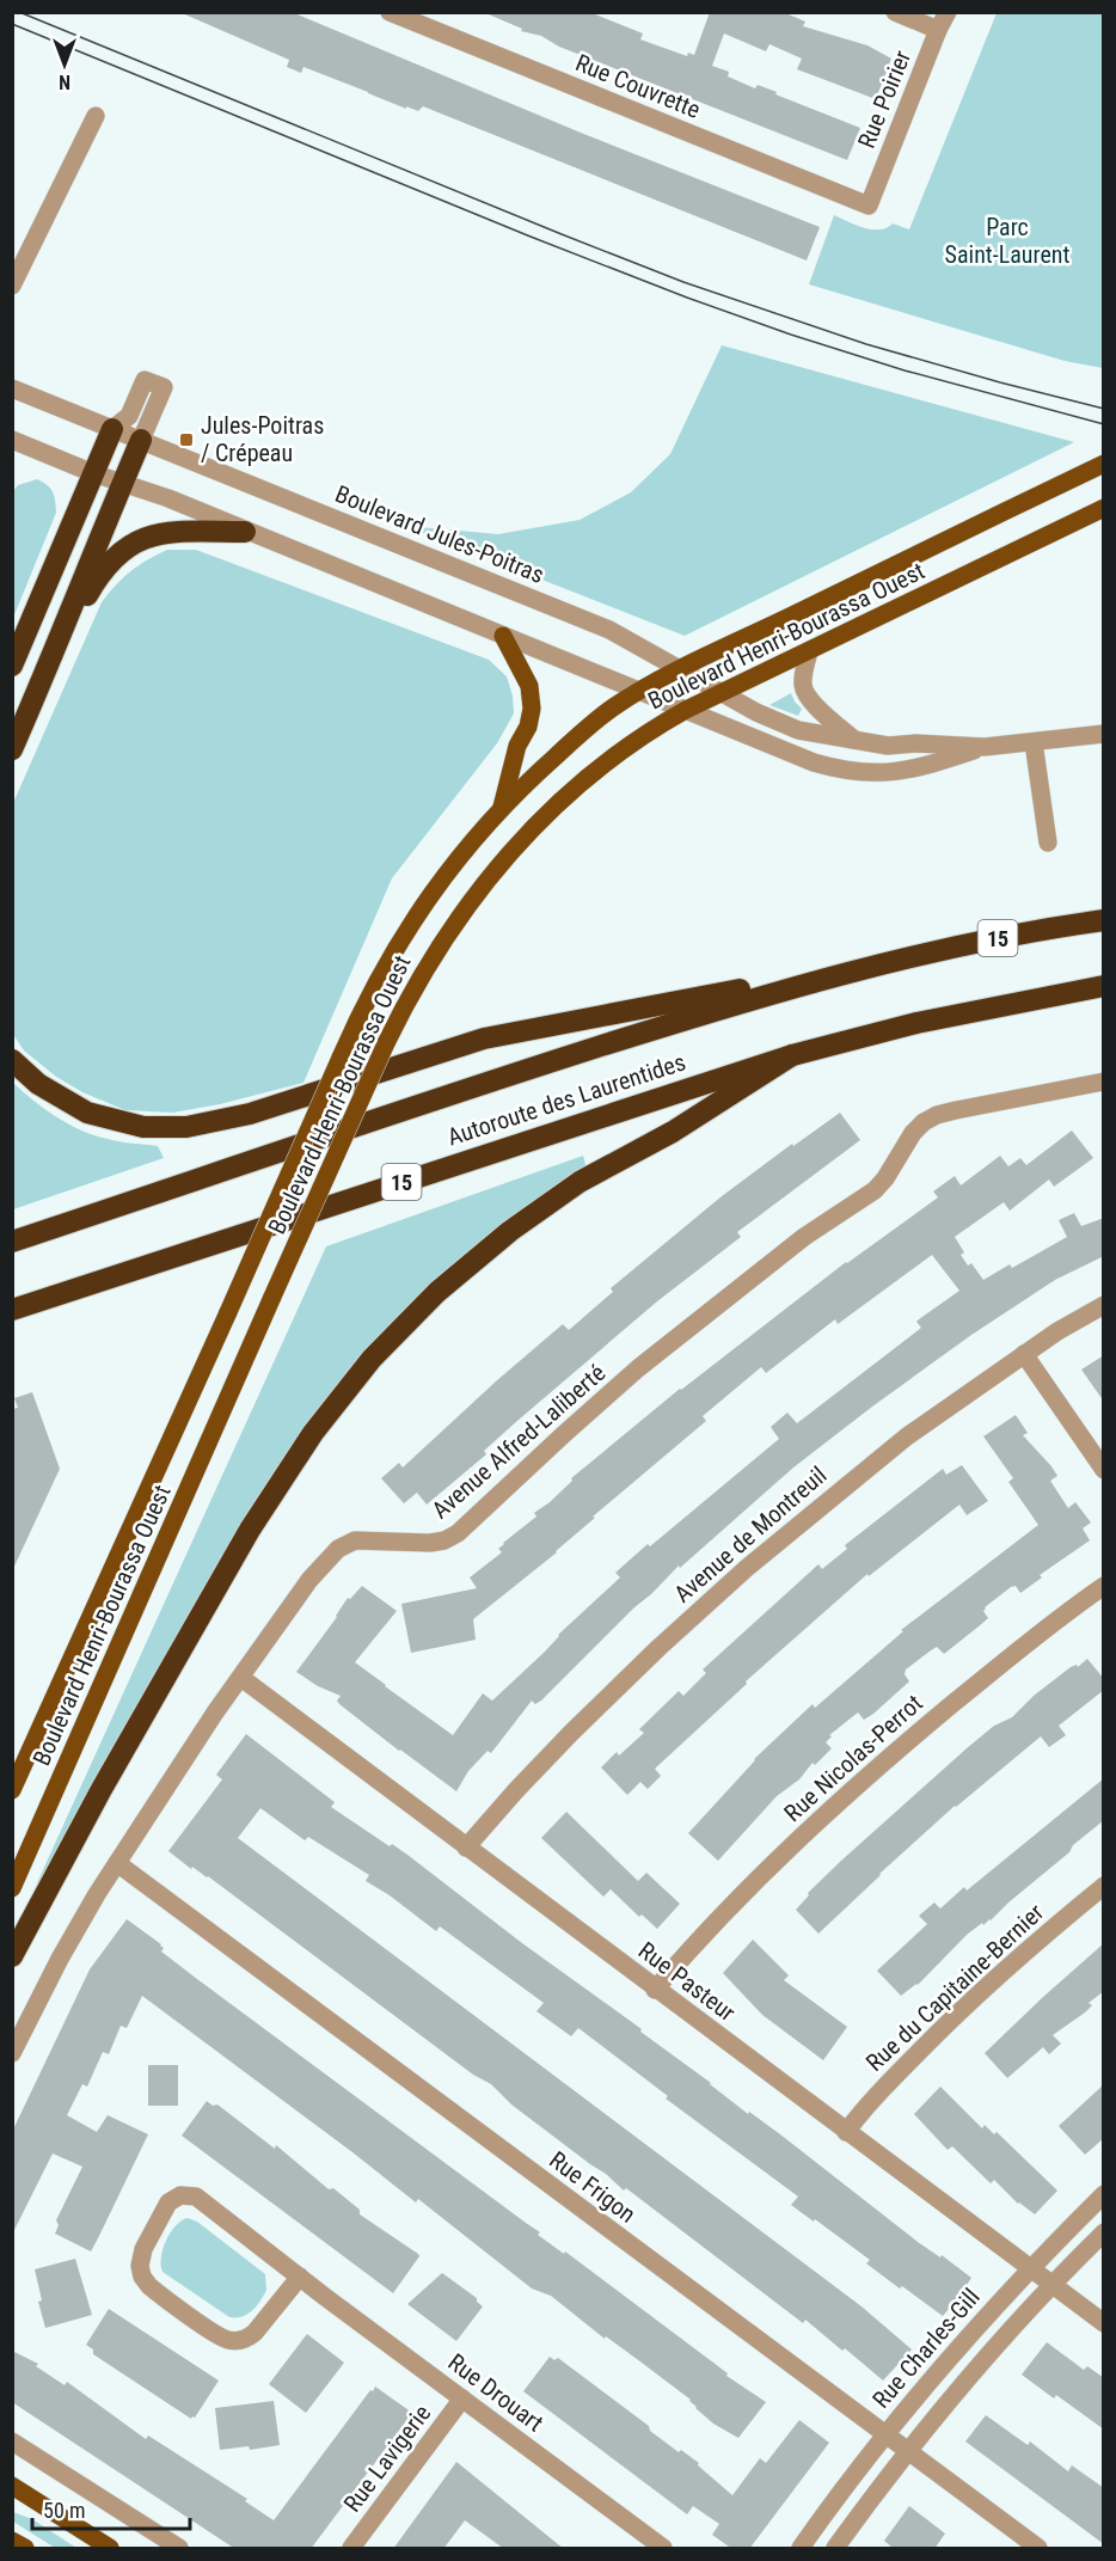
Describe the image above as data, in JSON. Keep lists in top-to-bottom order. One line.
{"streets":{"highway":["15","Autoroute des Laurentides"],"main road":["Boulevard Henri-Bourassa Ouest"],"street":["Rue Couvrette","Rue Poirier","Boulevard Jules-Poitras","Avenue Alfred-Laliberté","Avenue de Montreuil","Rue Nicolas-Perrot","Rue Pasteur","Rue du Capitaine-Bernier","Rue Frigon","Rue Charles-Gill","Rue Drouart","Rue Lavigerie"]},"crossings":[["Rue Couvrette","Rue Poirier"],["Boulevard Jules-Poitras","Boulevard Henri-Bourassa Ouest"],["Avenue Alfred-Laliberté","Rue Pasteur"],["Avenue Alfred-Laliberté","Rue Frigon"],["Avenue de Montreuil","Rue Pasteur"],["Rue Nicolas-Perrot","Rue Pasteur"],["Rue Pasteur","Rue du Capitaine-Bernier"],["Rue Pasteur","Rue Charles-Gill"],["Rue Frigon","Rue Charles-Gill"],["Rue Drouart","Rue Lavigerie"]],"parks":["Parc Saint-Laurent"],"places":{"transit":["Jules-Poitras / Crépeau"]},"scale_bar":"50 m","north":"bottom"}
